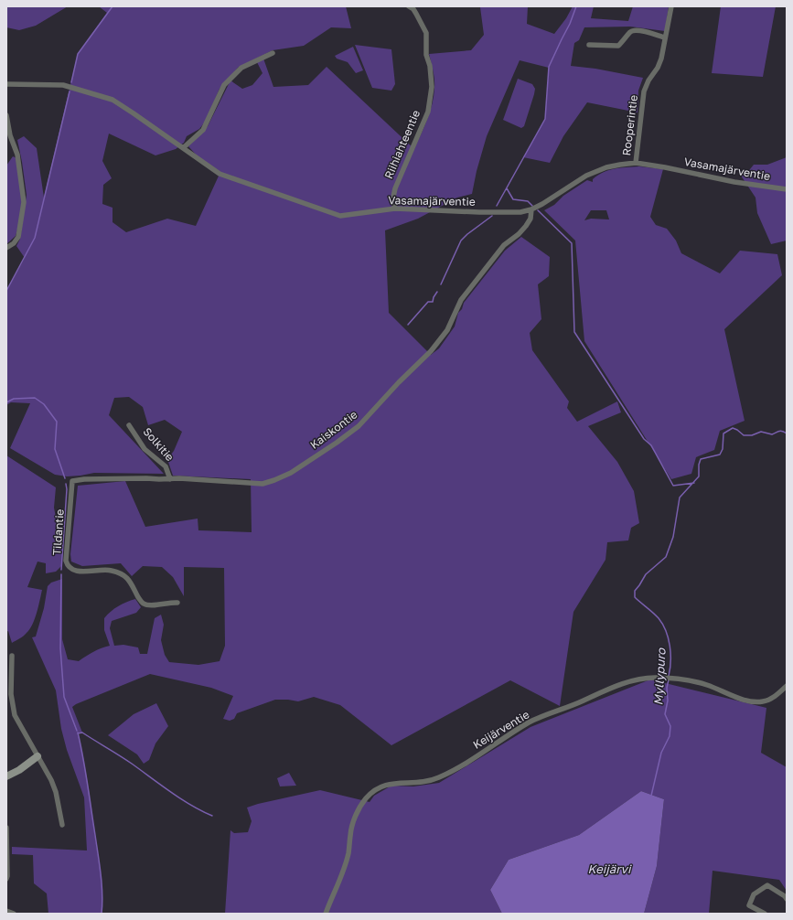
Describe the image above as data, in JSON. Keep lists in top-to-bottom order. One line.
{"streets":{"street":["Rooperintie","Riihiahteentie","Vasamajärventie","Kaiskontie","Solkitie","Tildantie","Keijärventie"]},"crossings":[["Rooperintie","Vasamajärventie"],["Riihiahteentie","Vasamajärventie"],["Vasamajärventie","Kaiskontie"],["Kaiskontie","Solkitie"],["Kaiskontie","Tildantie"]],"water":["Myllypuro","Keijärvi"]}
